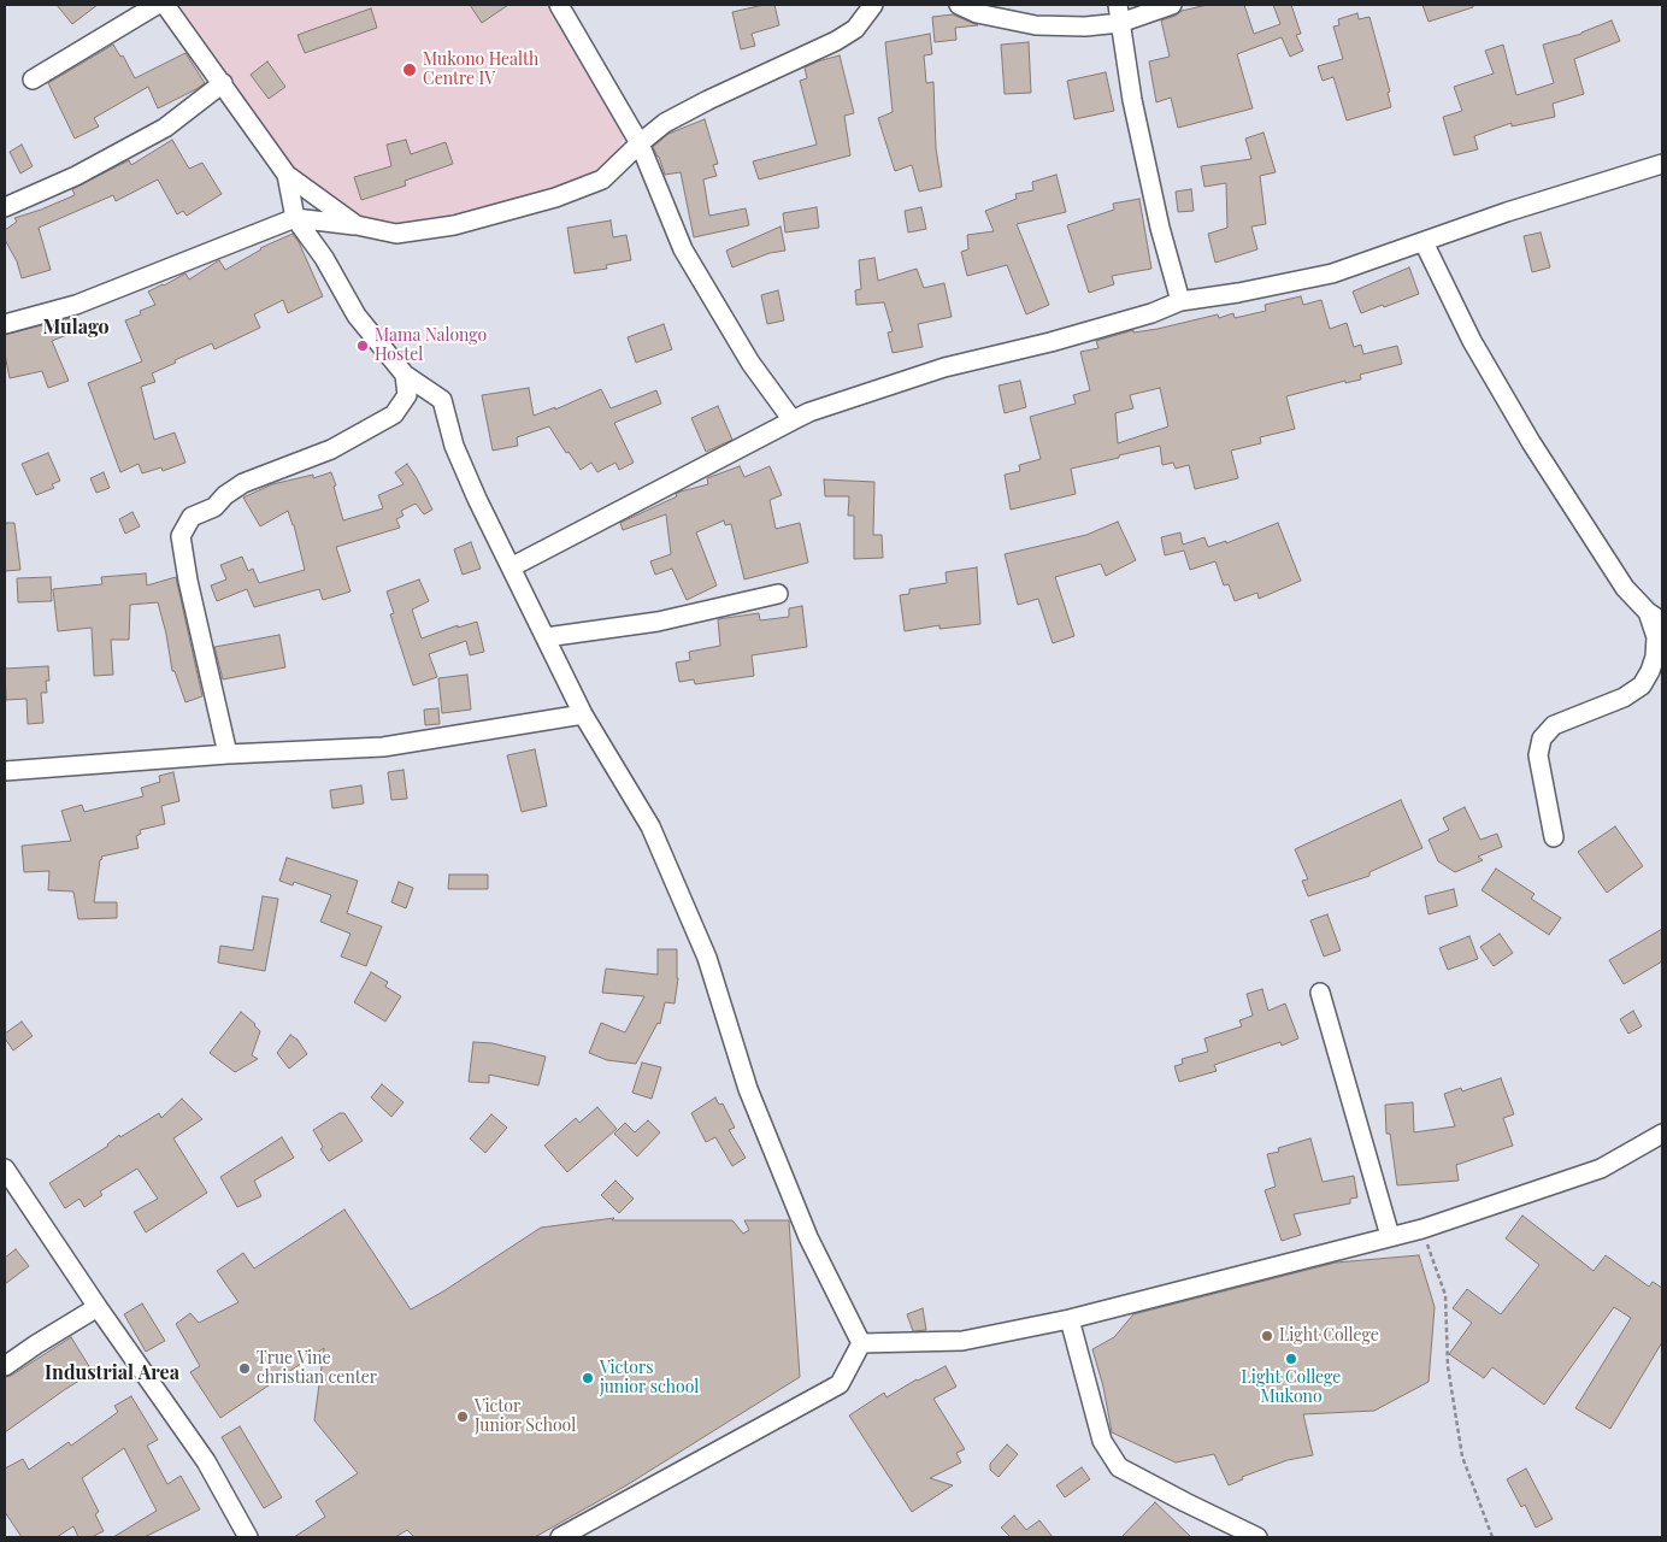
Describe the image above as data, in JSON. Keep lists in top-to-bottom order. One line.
{"districts":["Mulago","Industrial Area"],"places":["Mukono Health Centre IV","Mama Nalongo Hostel","Light College","Light College Mukono","True Vine christian center","Victors junior school","Victor Junior School"]}
